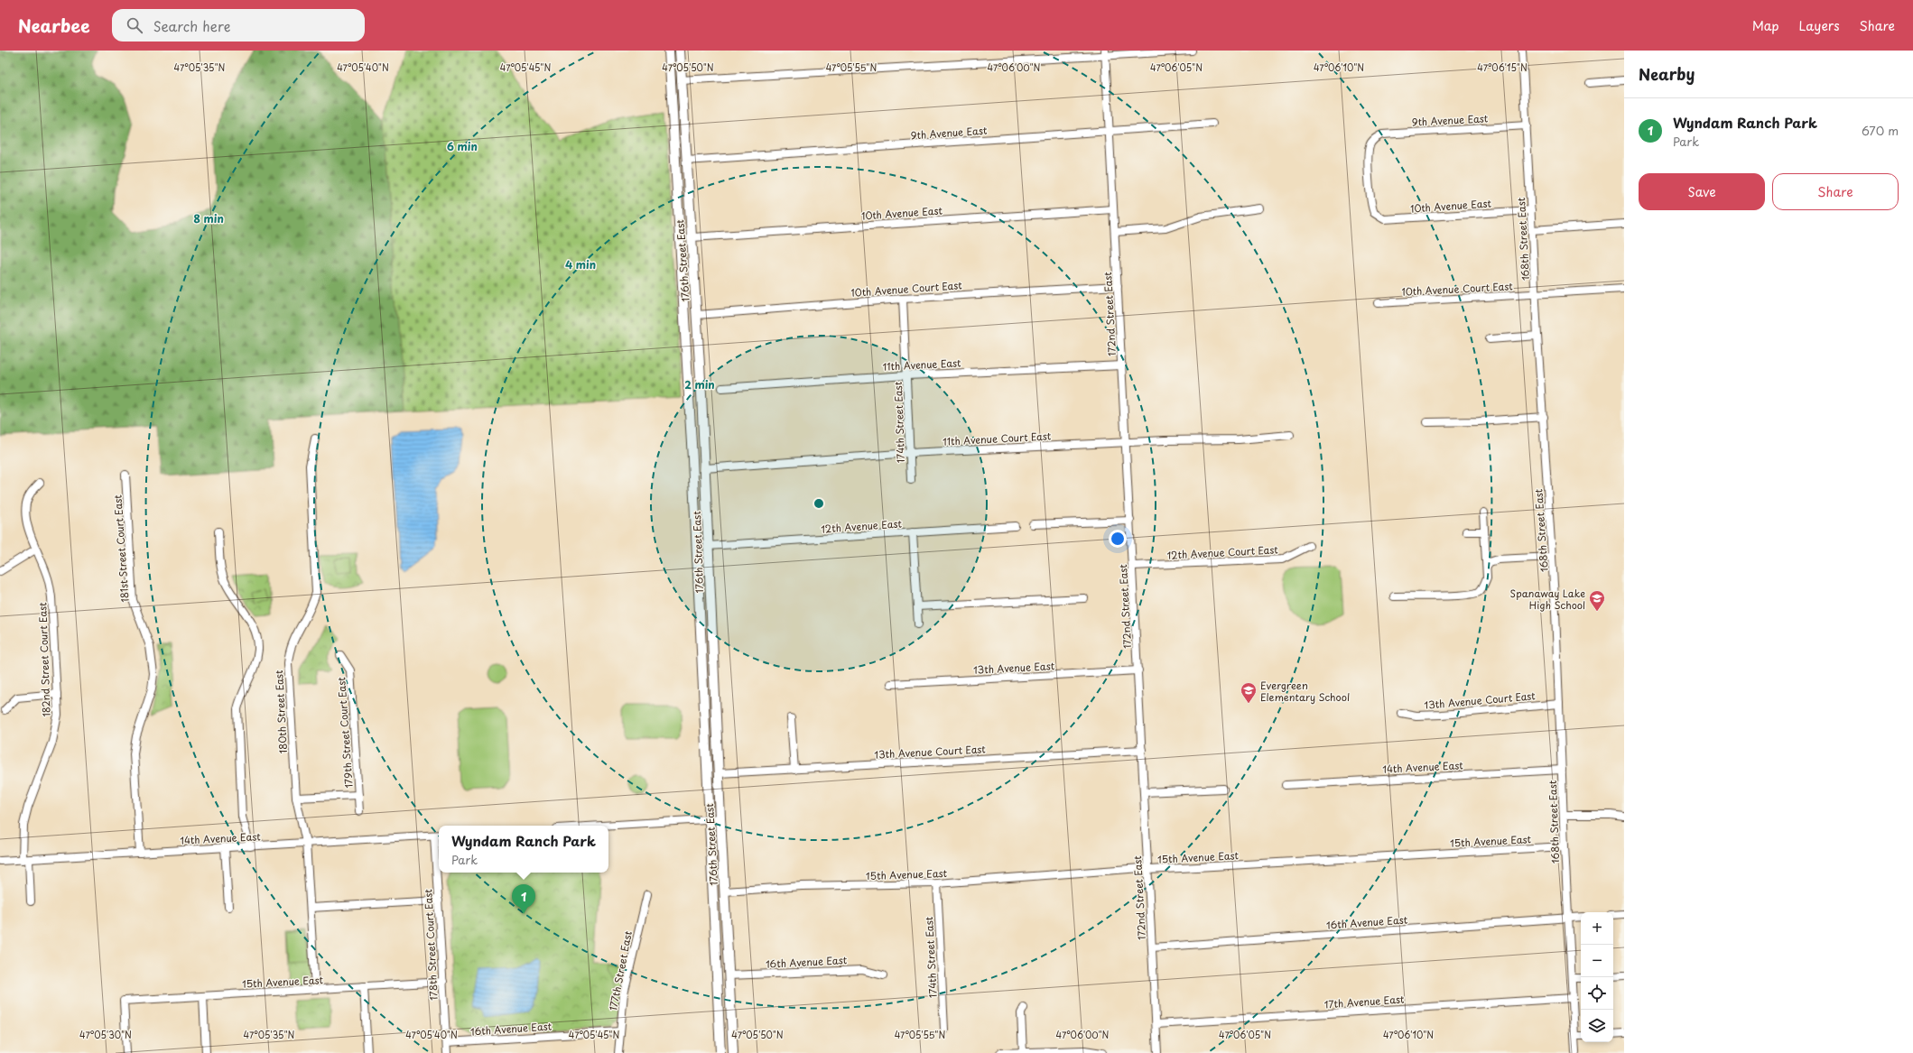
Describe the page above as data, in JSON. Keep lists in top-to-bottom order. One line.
{"streets":{"main road":["176th Street East"],"street":["9th Avenue East","10th Avenue East","168th Street East","10th Avenue Court East","172nd Street East","11th Avenue East","174th Street East","11th Avenue Court East","12th Avenue East","181st Street Court East","12th Avenue Court East","182nd Street Court East","13th Avenue East","13th Avenue Court East","180th Street East","179th Street Court East","14th Avenue East","15th Avenue East","16th Avenue East","178th Street Court East","177th Street East","17th Avenue East"]},"crossings":[["9th Avenue East","10th Avenue East"],["9th Avenue East","168th Street East"],["9th Avenue East","176th Street East"],["9th Avenue East","172nd Street East"],["10th Avenue East","168th Street East"],["10th Avenue East","176th Street East"],["10th Avenue East","172nd Street East"],["168th Street East","10th Avenue Court East"],["168th Street East","13th Avenue Court East"],["168th Street East","14th Avenue East"],["168th Street East","15th Avenue East"],["168th Street East","16th Avenue East"],["168th Street East","17th Avenue East"],["176th Street East","10th Avenue Court East"],["176th Street East","11th Avenue Court East"],["176th Street East","12th Avenue East"],["176th Street East","13th Avenue Court East"],["176th Street East","15th Avenue East"],["176th Street East","16th Avenue East"],["10th Avenue Court East","172nd Street East"],["10th Avenue Court East","174th Street East"],["172nd Street East","11th Avenue East"],["172nd Street East","11th Avenue Court East"],["172nd Street East","12th Avenue Court East"],["172nd Street East","13th Avenue East"],["172nd Street East","13th Avenue Court East"],["172nd Street East","15th Avenue East"],["172nd Street East","16th Avenue East"],["172nd Street East","17th Avenue East"],["11th Avenue East","174th Street East"],["174th Street East","11th Avenue Court East"],["174th Street East","15th Avenue East"],["181st Street Court East","14th Avenue East"],["182nd Street Court East","14th Avenue East"],["180th Street East","14th Avenue East"],["180th Street East","15th Avenue East"],["14th Avenue East","178th Street Court East"],["15th Avenue East","178th Street Court East"],["16th Avenue East","178th Street Court East"],["16th Avenue East","177th Street East"]],"places":{"school or university":["Spanaway Lake High School","Evergreen Elementary School"]},"page":{"header":"Nearbee","search":"Search here","nav":["Map","Layers","Share"],"heading":"Nearby","list":[{"mark":"1","name":"Wyndam Ranch Park","note":"Park","value":"670 m"}],"buttons":["Save","Share"],"popup":["Wyndam Ranch Park","Park"],"pins":"1","map_buttons":["+","−"]},"coordinates":["47°05'35\"N","47°05'40\"N","47°05'45\"N","47°05'50\"N","47°05'55\"N","47°06'00\"N","47°06'05\"N","47°06'10\"N","47°06'15\"N","47°05'30\"N"],"rings":["6 min","8 min","4 min","2 min"]}
